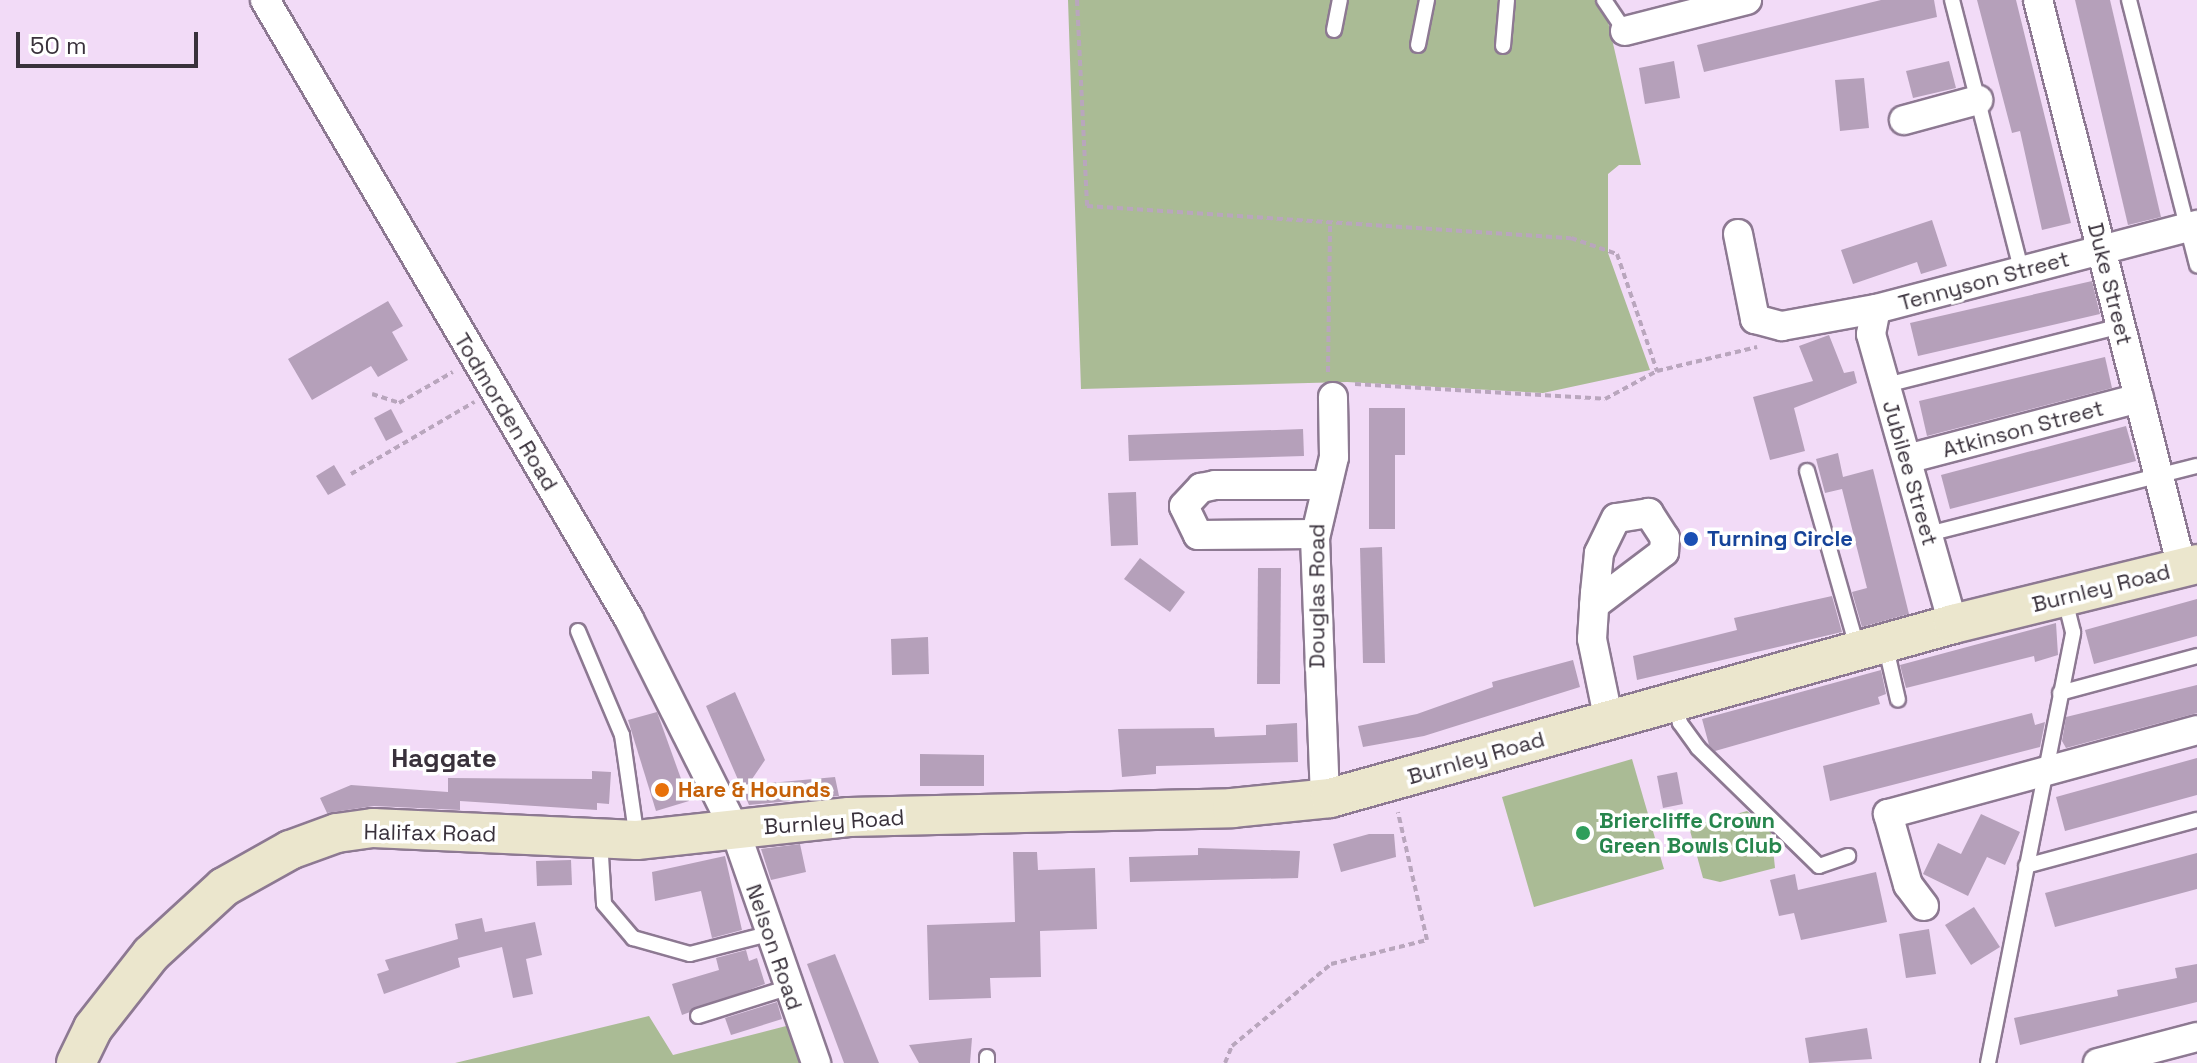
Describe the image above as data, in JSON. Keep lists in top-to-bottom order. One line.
{"streets":{"street":["Tennyson Street","Duke Street","Todmorden Road","Atkinson Street","Jubilee Street","Burnley Road","Douglas Road","Halifax Road","Nelson Road"]},"crossings":[["Tennyson Street","Duke Street"],["Tennyson Street","Jubilee Street"],["Duke Street","Atkinson Street"],["Duke Street","Burnley Road"],["Todmorden Road","Burnley Road"],["Todmorden Road","Halifax Road"],["Todmorden Road","Nelson Road"],["Atkinson Street","Jubilee Street"],["Jubilee Street","Burnley Road"],["Burnley Road","Douglas Road"],["Burnley Road","Halifax Road"],["Burnley Road","Nelson Road"],["Halifax Road","Nelson Road"]],"districts":["Haggate"],"places":["Turning Circle","Hare & Hounds","Briercliffe Crown Green Bowls Club"],"scale_bar":"50 m"}
